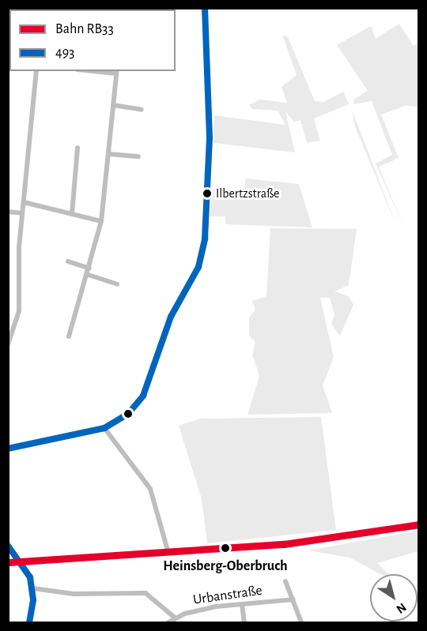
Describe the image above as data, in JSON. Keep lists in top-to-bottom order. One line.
{"streets":{"street":["Urbanstraße"]},"places":["Ilbertzstraße","Heinsberg-Oberbruch"],"lines":["transit line 493","rail line RB33"],"legend":["Bahn RB33","493"],"north":"bottom right"}
